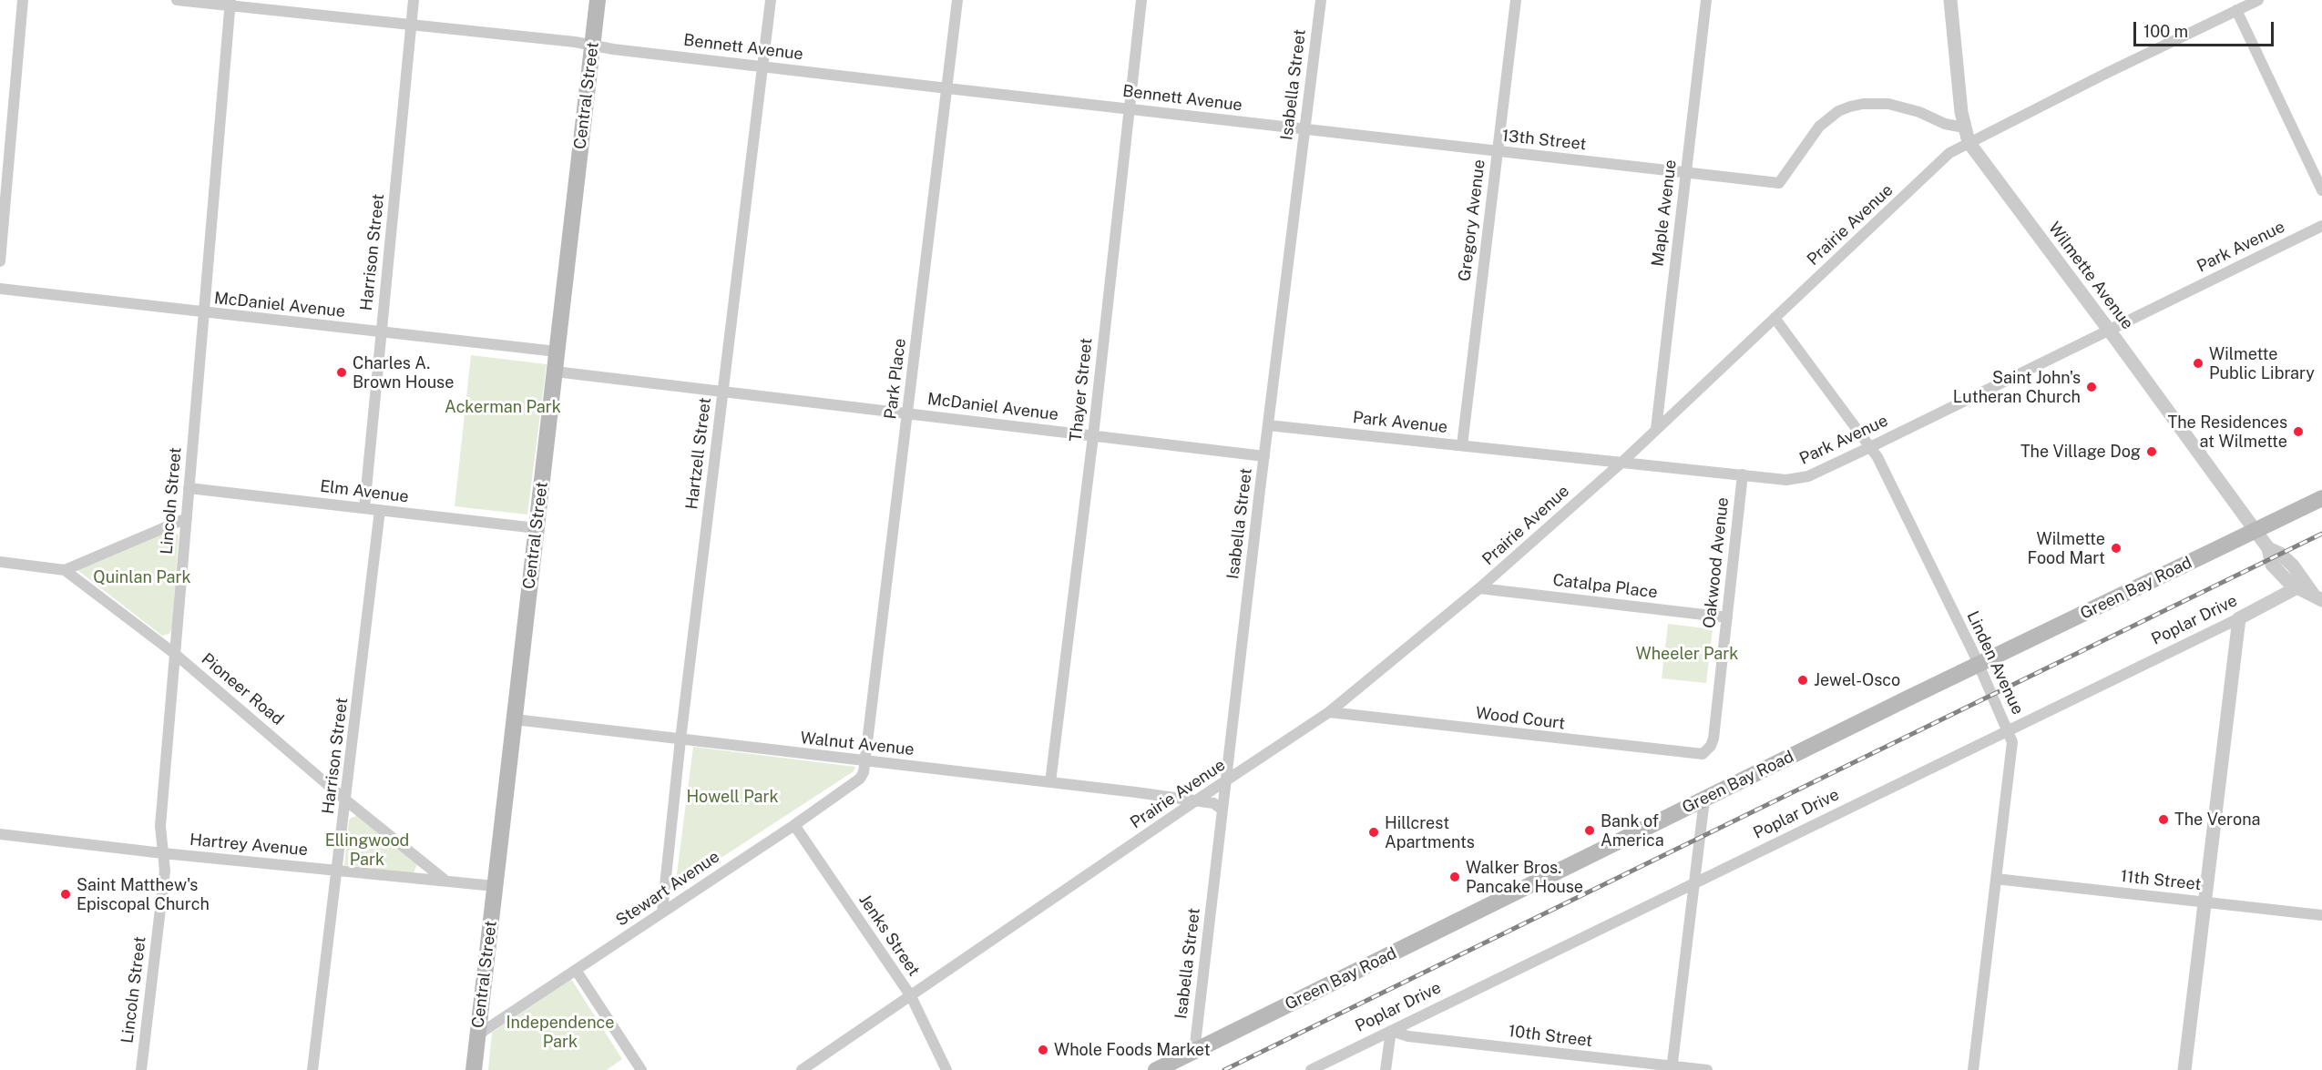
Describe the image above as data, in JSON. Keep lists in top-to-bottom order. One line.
{"streets":{"main road":["Central Street","Green Bay Road"],"street":["Bennett Avenue","Isabella Street","13th Street","Maple Avenue","Gregory Avenue","Prairie Avenue","Park Avenue","Harrison Street","Wilmette Avenue","McDaniel Avenue","Park Place","Thayer Street","Hartzell Street","Elm Avenue","Lincoln Street","Oakwood Avenue","Catalpa Place","Poplar Drive","Linden Avenue","Pioneer Road","Wood Court","Walnut Avenue","Hartrey Avenue","11th Street","Stewart Avenue","Jenks Street","10th Street"]},"crossings":[["Bennett Avenue","Isabella Street"],["Bennett Avenue","Central Street"],["Bennett Avenue","13th Street"],["Bennett Avenue","Harrison Street"],["Bennett Avenue","Park Place"],["Bennett Avenue","Thayer Street"],["Bennett Avenue","Hartzell Street"],["Bennett Avenue","Lincoln Street"],["Isabella Street","13th Street"],["Isabella Street","Prairie Avenue"],["Isabella Street","Park Avenue"],["Isabella Street","McDaniel Avenue"],["Isabella Street","Green Bay Road"],["Isabella Street","Walnut Avenue"],["Central Street","McDaniel Avenue"],["Central Street","Elm Avenue"],["Central Street","Walnut Avenue"],["Central Street","Hartrey Avenue"],["Central Street","Stewart Avenue"],["13th Street","Maple Avenue"],["13th Street","Gregory Avenue"],["13th Street","Wilmette Avenue"],["Maple Avenue","Prairie Avenue"],["Gregory Avenue","Park Avenue"],["Prairie Avenue","Park Avenue"],["Prairie Avenue","Wilmette Avenue"],["Prairie Avenue","Catalpa Place"],["Prairie Avenue","Linden Avenue"],["Prairie Avenue","Wood Court"],["Prairie Avenue","Walnut Avenue"],["Prairie Avenue","Jenks Street"],["Park Avenue","Wilmette Avenue"],["Park Avenue","Oakwood Avenue"],["Park Avenue","Linden Avenue"],["Harrison Street","McDaniel Avenue"],["Harrison Street","Elm Avenue"],["Harrison Street","Pioneer Road"],["Harrison Street","Hartrey Avenue"],["Wilmette Avenue","Green Bay Road"],["Wilmette Avenue","Poplar Drive"],["McDaniel Avenue","Park Place"],["McDaniel Avenue","Thayer Street"],["McDaniel Avenue","Hartzell Street"],["McDaniel Avenue","Lincoln Street"],["Park Place","Walnut Avenue"],["Park Place","Stewart Avenue"],["Thayer Street","Walnut Avenue"],["Hartzell Street","Walnut Avenue"],["Hartzell Street","Stewart Avenue"],["Elm Avenue","Lincoln Street"],["Lincoln Street","Pioneer Road"],["Lincoln Street","Hartrey Avenue"],["Oakwood Avenue","Catalpa Place"],["Oakwood Avenue","Wood Court"],["Green Bay Road","Linden Avenue"],["Poplar Drive","Linden Avenue"],["Poplar Drive","10th Street"],["Linden Avenue","11th Street"],["Pioneer Road","Hartrey Avenue"],["Walnut Avenue","Stewart Avenue"],["Stewart Avenue","Jenks Street"]],"parks":["Ackerman Park","Quinlan Park","Wheeler Park","Howell Park","Ellingwood Park","Independence Park"],"places":["Wilmette Public Library","Charles A. Brown House","Saint John's Lutheran Church","The Residences at Wilmette","The Village Dog","Wilmette Food Mart","Jewel-Osco","The Verona","Bank of America","Hillcrest Apartments","Walker Bros. Pancake House","Saint Matthew's Episcopal Church","Whole Foods Market"],"scale_bar":"100 m"}
